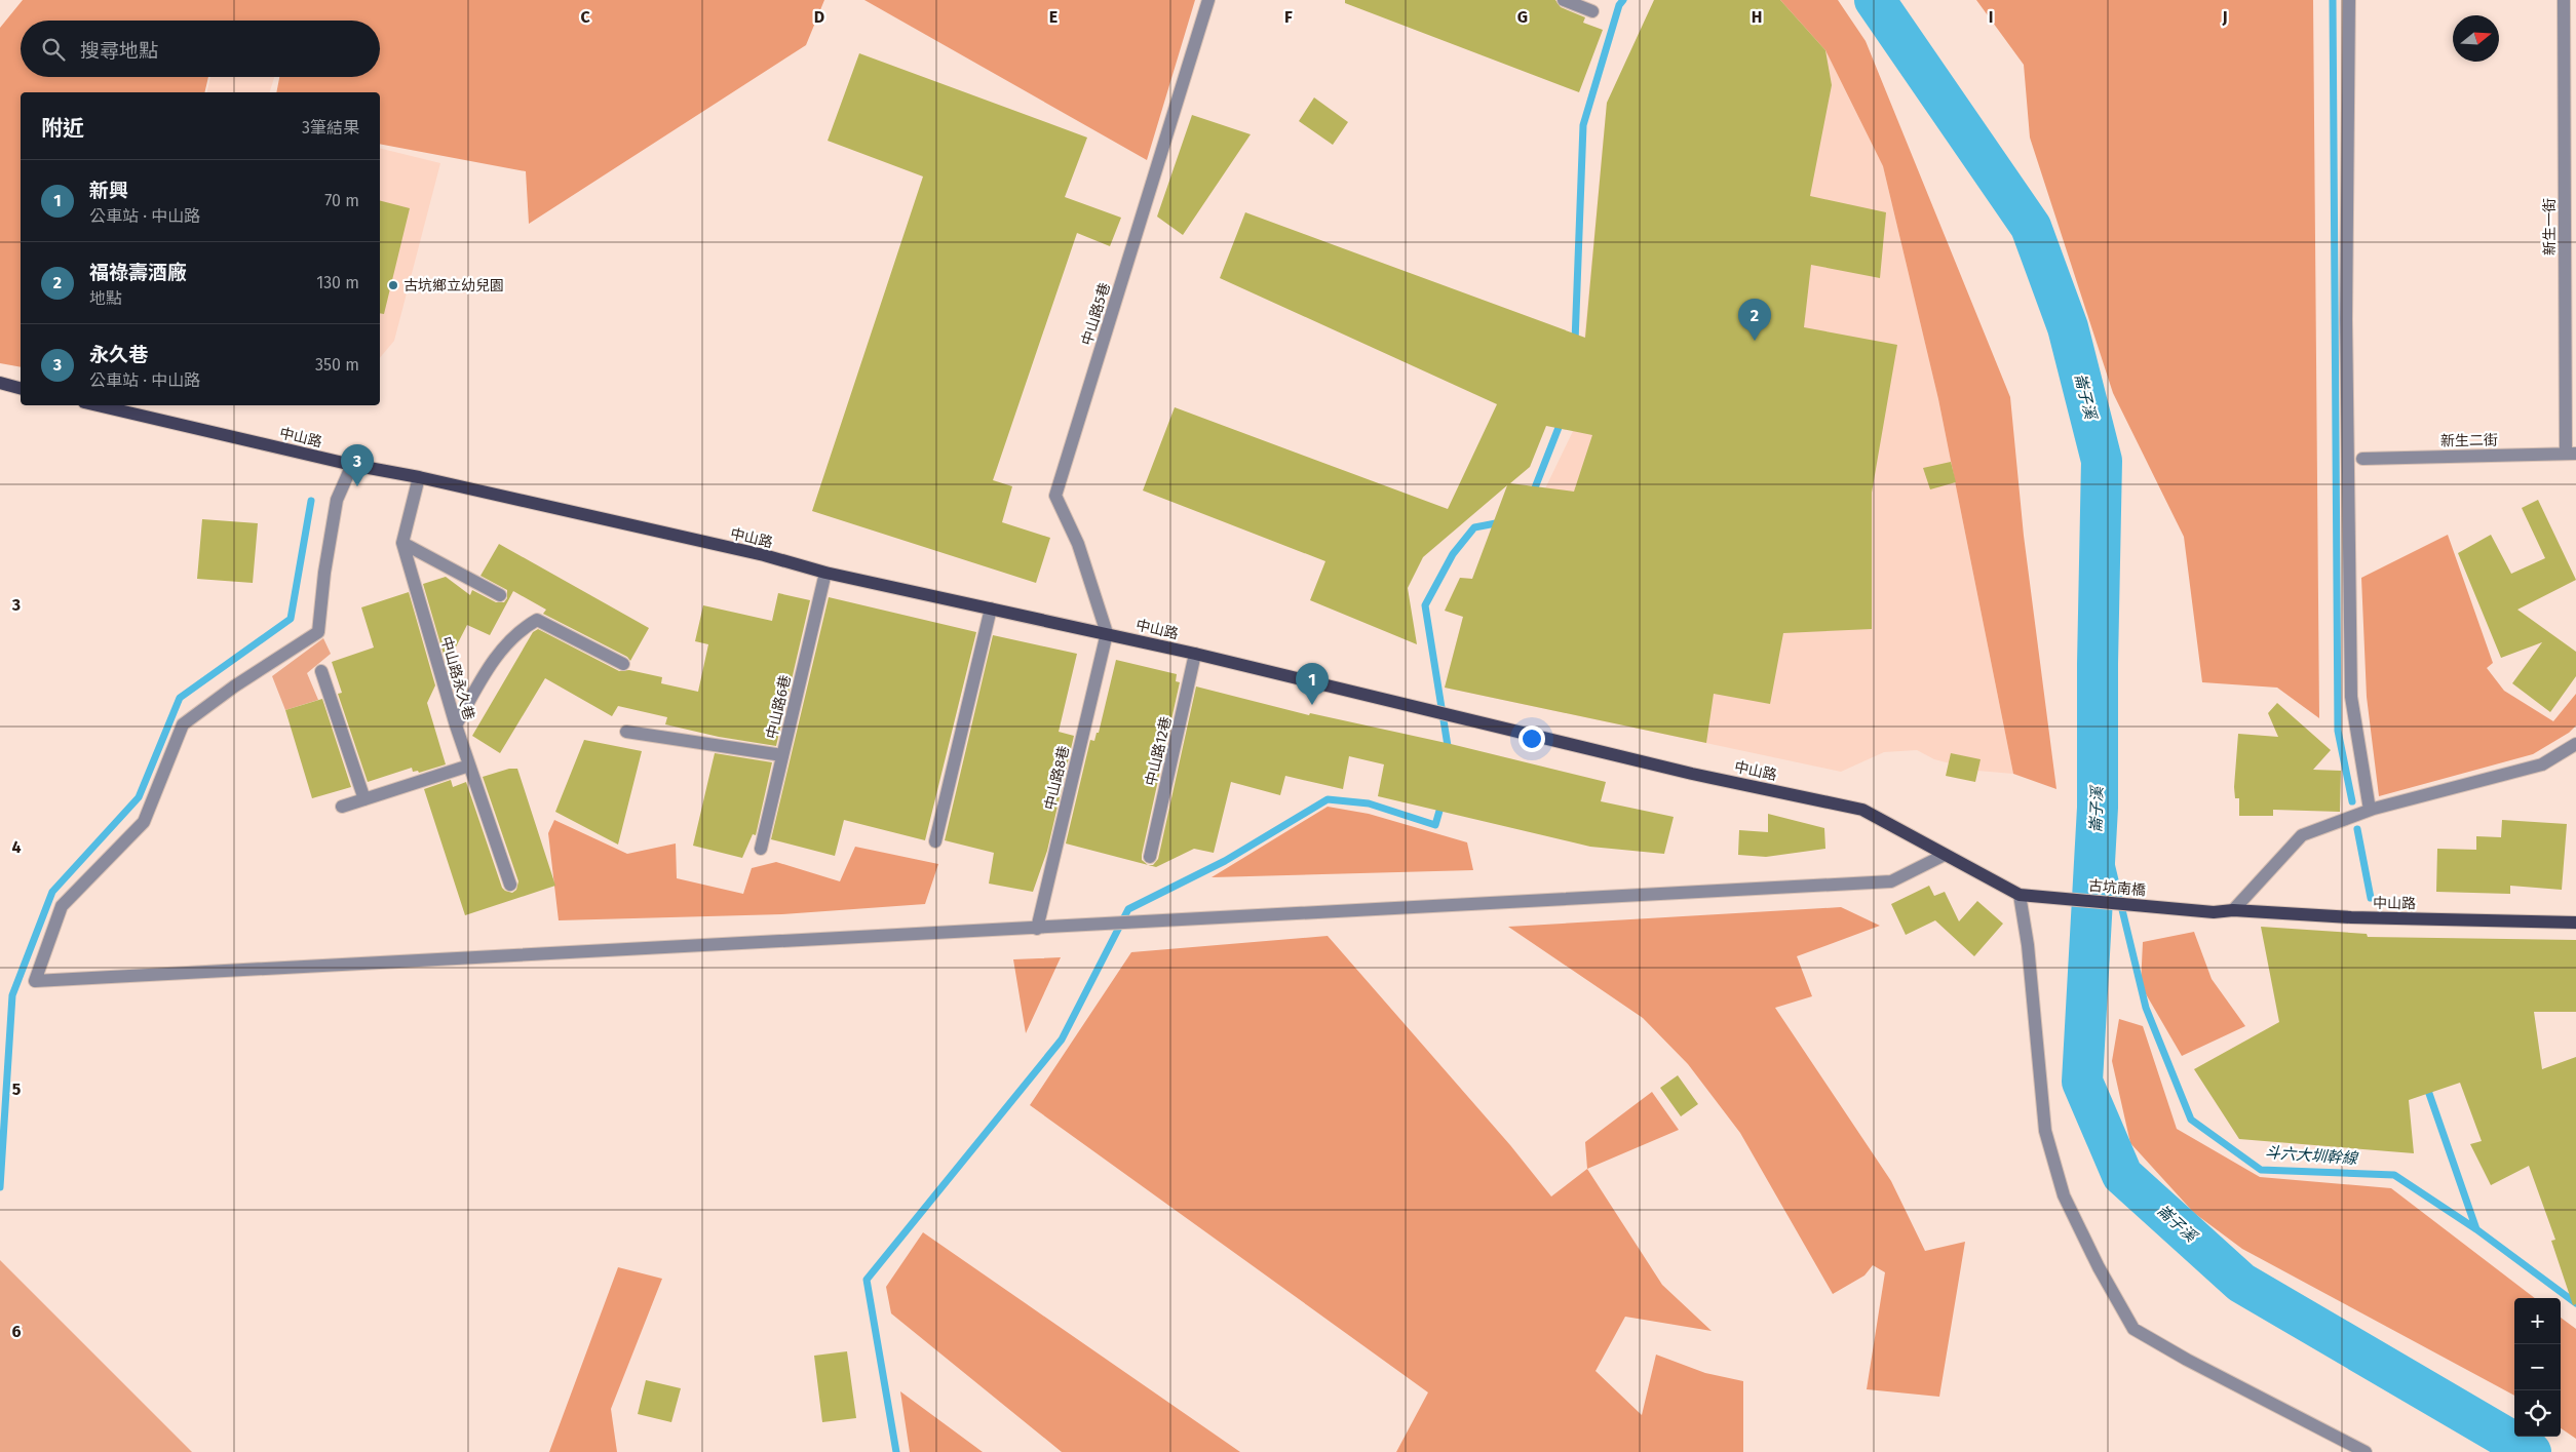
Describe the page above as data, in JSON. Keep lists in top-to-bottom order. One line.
{"streets":{"main road":["中山路","古坑南橋"],"street":["新生一街","中山路5巷","新生二街","中山路永久巷","中山路6巷","中山路12巷","中山路8巷"]},"crossings":[["新生一街","新生二街"],["中山路5巷","中山路"],["中山路5巷","中山路8巷"],["中山路","中山路6巷"],["中山路","中山路12巷"],["中山路","中山路8巷"],["中山路","古坑南橋"]],"water":["崙子溪","斗六大圳幹線"],"places":["古坑鄉立幼兒園"],"north":"right","page":{"search":"搜尋地點","heading":["附近","3筆結果"],"list":[{"mark":"1","name":"新興","note":"公車站 · 中山路","value":"70 m"},{"mark":"2","name":"福祿壽酒廠","note":"地點","value":"130 m"},{"mark":"3","name":"永久巷","note":"公車站 · 中山路","value":"350 m"}],"pins":["2","3","1"],"map_buttons":["+","−"]},"grid":{"columns":["C","D","E","F","G","H","I","J"],"rows":["3","4","5","6"]}}
